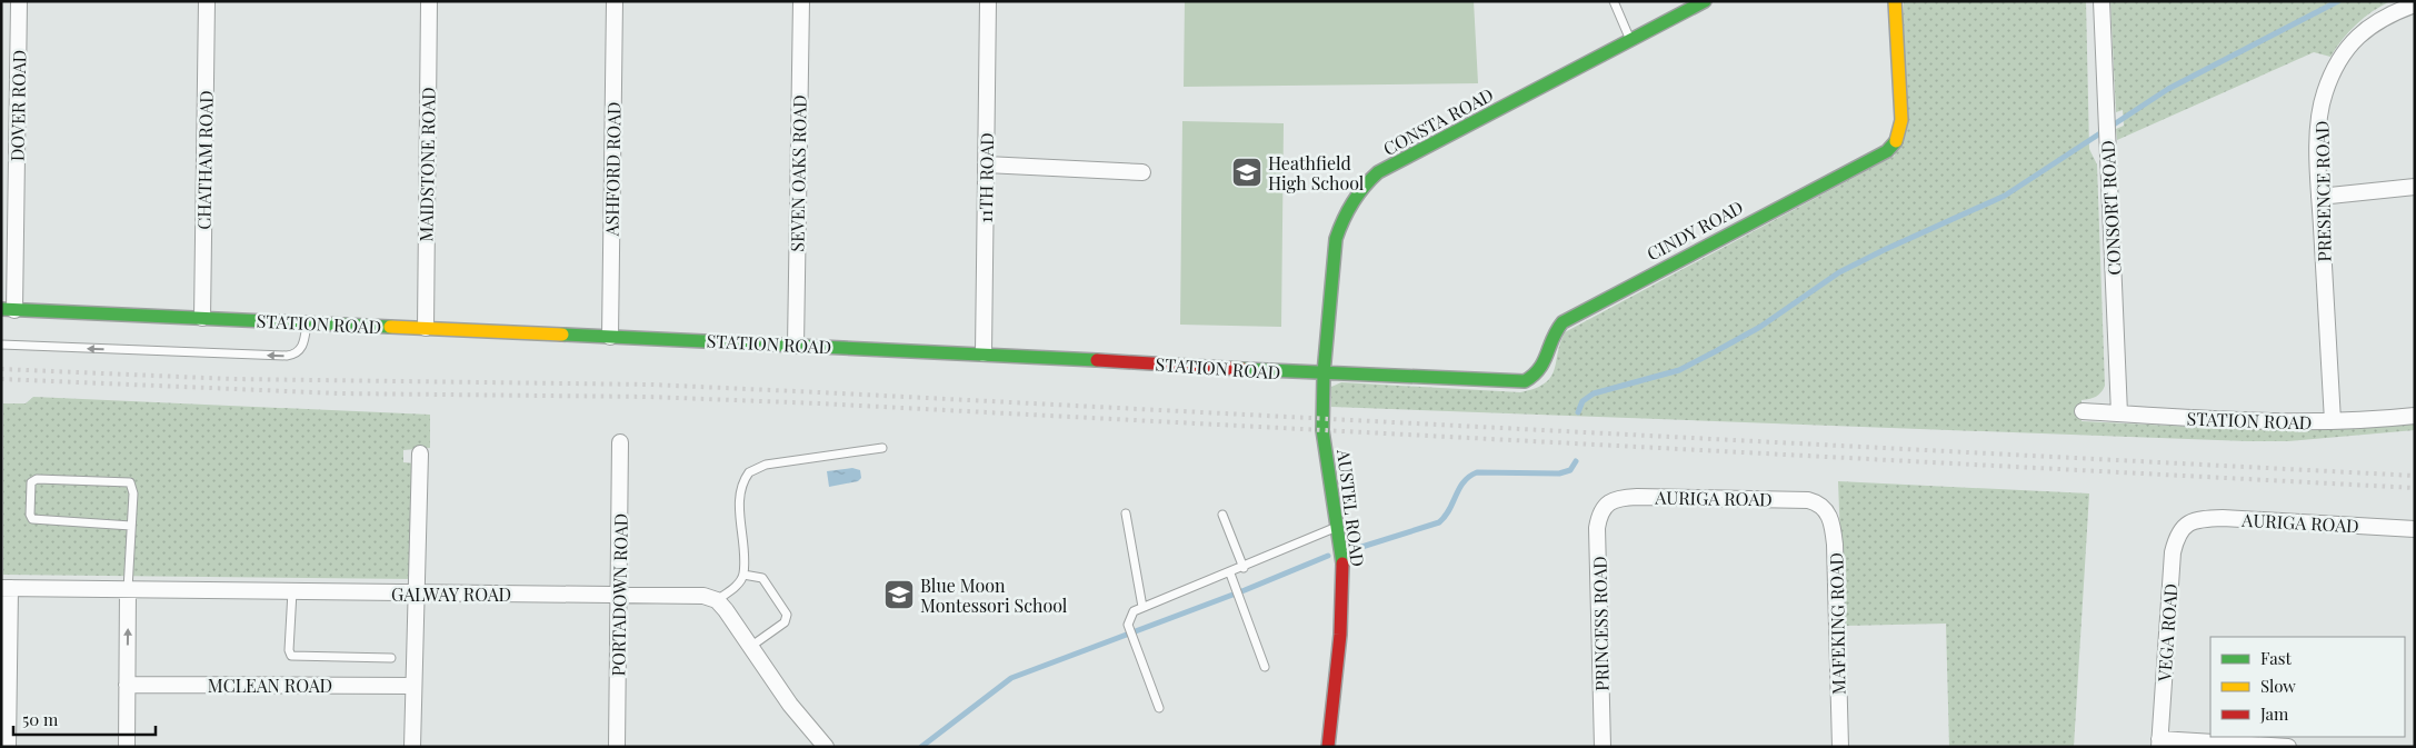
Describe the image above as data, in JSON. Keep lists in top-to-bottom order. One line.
{"streets":{"street":["DOVER ROAD","CONSTA ROAD","CHATHAM ROAD","MAIDSTONE ROAD","ASHFORD ROAD","SEVEN OAKS ROAD","11TH ROAD","PRESENCE ROAD","CONSORT ROAD","CINDY ROAD","STATION ROAD","AURIGA ROAD","AUSTEL ROAD","GALWAY ROAD","PORTADOWN ROAD","PRINCESS ROAD","MAFEKING ROAD","VEGA ROAD","MCLEAN ROAD"]},"crossings":[["DOVER ROAD","STATION ROAD"],["CONSTA ROAD","STATION ROAD"],["CONSTA ROAD","AUSTEL ROAD"],["CHATHAM ROAD","STATION ROAD"],["MAIDSTONE ROAD","STATION ROAD"],["ASHFORD ROAD","STATION ROAD"],["SEVEN OAKS ROAD","STATION ROAD"],["11TH ROAD","STATION ROAD"],["PRESENCE ROAD","STATION ROAD"],["CONSORT ROAD","STATION ROAD"],["CINDY ROAD","STATION ROAD"],["STATION ROAD","AUSTEL ROAD"],["AURIGA ROAD","PRINCESS ROAD"],["AURIGA ROAD","MAFEKING ROAD"],["AURIGA ROAD","VEGA ROAD"],["GALWAY ROAD","PORTADOWN ROAD"]],"places":{"school or university":["Heathfield High School","Blue Moon Montessori School"]},"legend":["Fast","Slow","Jam"],"scale_bar":"50 m"}
